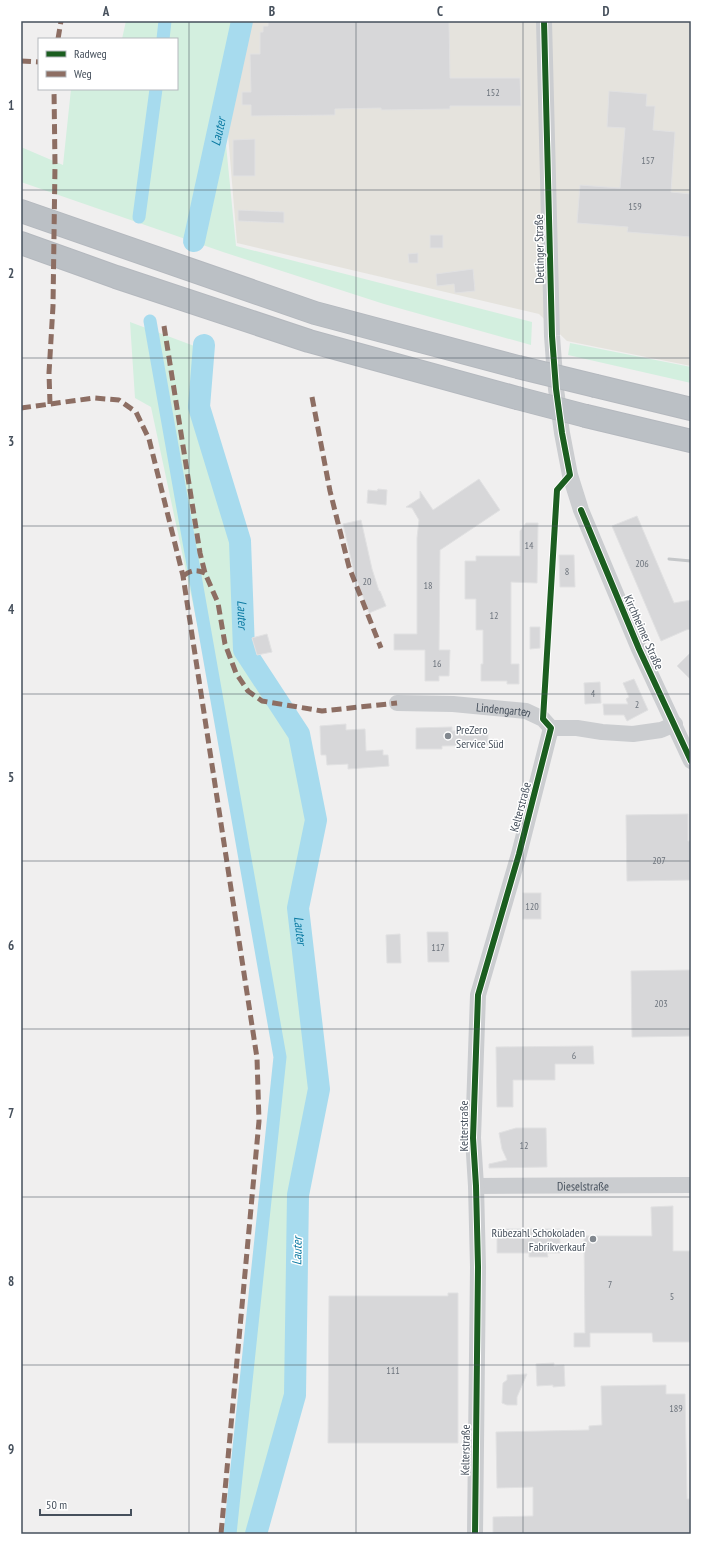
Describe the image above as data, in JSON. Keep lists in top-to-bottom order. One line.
{"streets":{"street":["Dettinger Straße","Kirchheimer Straße","Lindengarten","Kelterstraße","Dieselstraße"]},"crossings":[["Dettinger Straße","Kirchheimer Straße"],["Lindengarten","Kelterstraße"],["Kelterstraße","Dieselstraße"]],"water":["Lauter"],"places":["PreZero Service Süd","Rübezahl Schokoladen Fabrikverkauf"],"house_numbers":["152","157","159","14","206","8","20","18","12","16","4","2","207","120","117","203","6","12","7","5","111","189"],"legend":["Radweg","Weg"],"scale_bar":"50 m","grid":{"columns":["A","B","C","D"],"rows":["1","2","3","4","5","6","7","8","9"]}}
